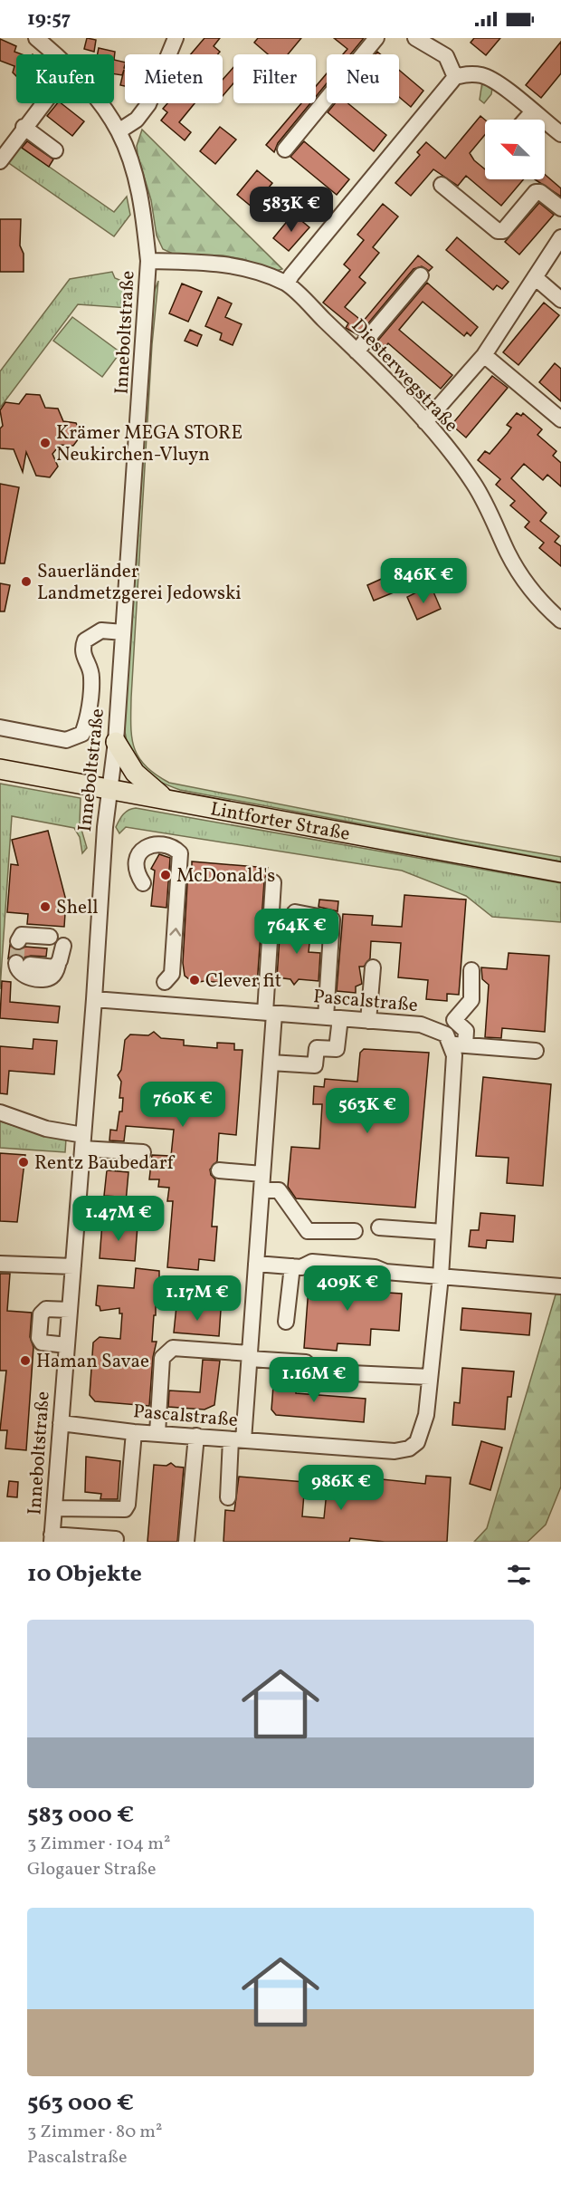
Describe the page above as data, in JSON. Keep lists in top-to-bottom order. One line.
{"streets":{"main road":["Lintforter Straße"],"street":["Inneboltstraße","Diesterwegstraße","Pascalstraße"]},"crossings":[["Inneboltstraße","Diesterwegstraße"],["Inneboltstraße","Lintforter Straße"],["Inneboltstraße","Pascalstraße"]],"places":["Krämer MEGA STORE Neukirchen-Vluyn","Sauerländer Landmetzgerei Jedowski","McDonald's","Shell","Clever fit","Rentz Baubedarf","Haman Savae"],"north":"top left","page":{"status":"19:57","chip":["Kaufen","Mieten","Filter","Neu"],"price":["583K €","846K €","764K €","760K €","563K €","1.47M €","409K €","1.17M €","1.16M €","986K €"],"heading":"10 Objekte","list":[{"name":"583 000 €","note":"3 Zimmer · 104 m² · Glogauer Straße"},{"name":"563 000 €","note":"3 Zimmer · 80 m² · Pascalstraße"}]}}
